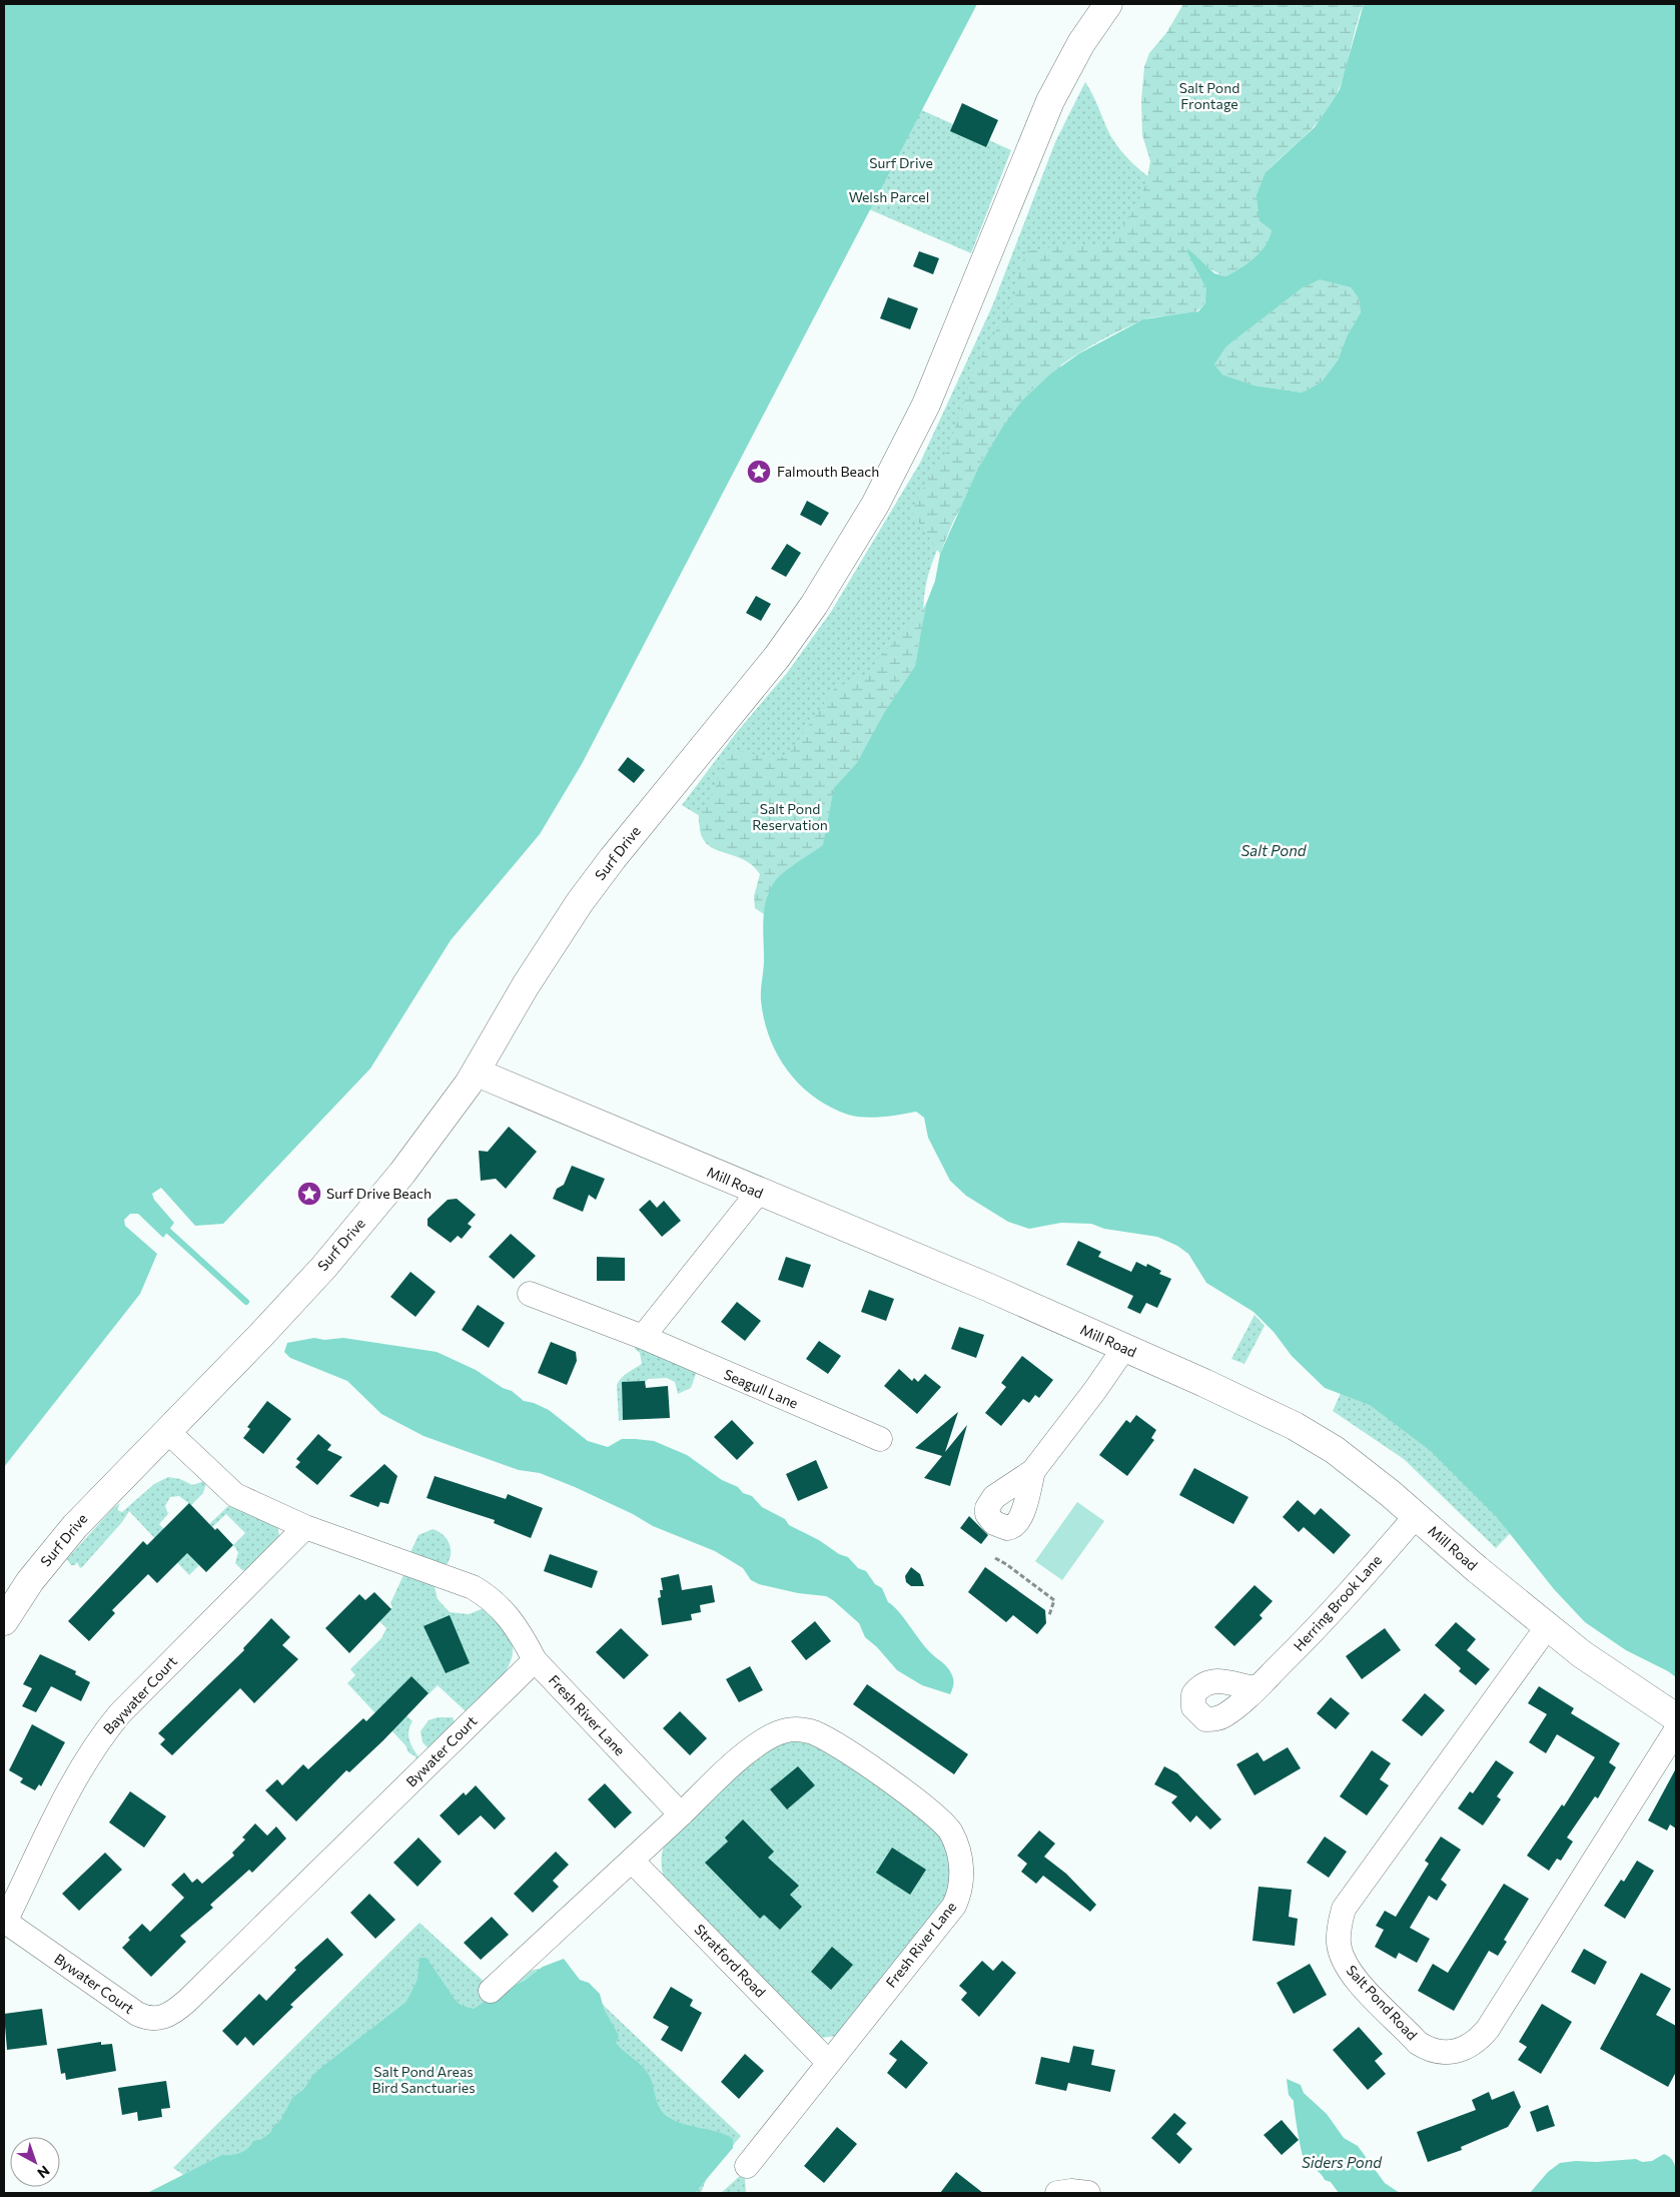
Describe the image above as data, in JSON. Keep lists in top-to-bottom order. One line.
{"streets":{"main road":["Surf Drive","Mill Road"],"street":["Seagull Lane","Herring Brook Lane","Baywater Court","Fresh River Lane","Bywater Court","Stratford Road","Salt Pond Road"]},"crossings":[["Surf Drive","Mill Road"],["Mill Road","Herring Brook Lane"],["Mill Road","Salt Pond Road"],["Baywater Court","Bywater Court"],["Fresh River Lane","Bywater Court"],["Fresh River Lane","Stratford Road"]],"water":["Salt Pond","Siders Pond"],"parks":["Salt Pond Frontage","Surf Drive","Welsh Parcel","Salt Pond Reservation","Salt Pond Areas Bird Sanctuaries"],"places":{"place":["Falmouth Beach","Surf Drive Beach"]},"north":"bottom right"}
